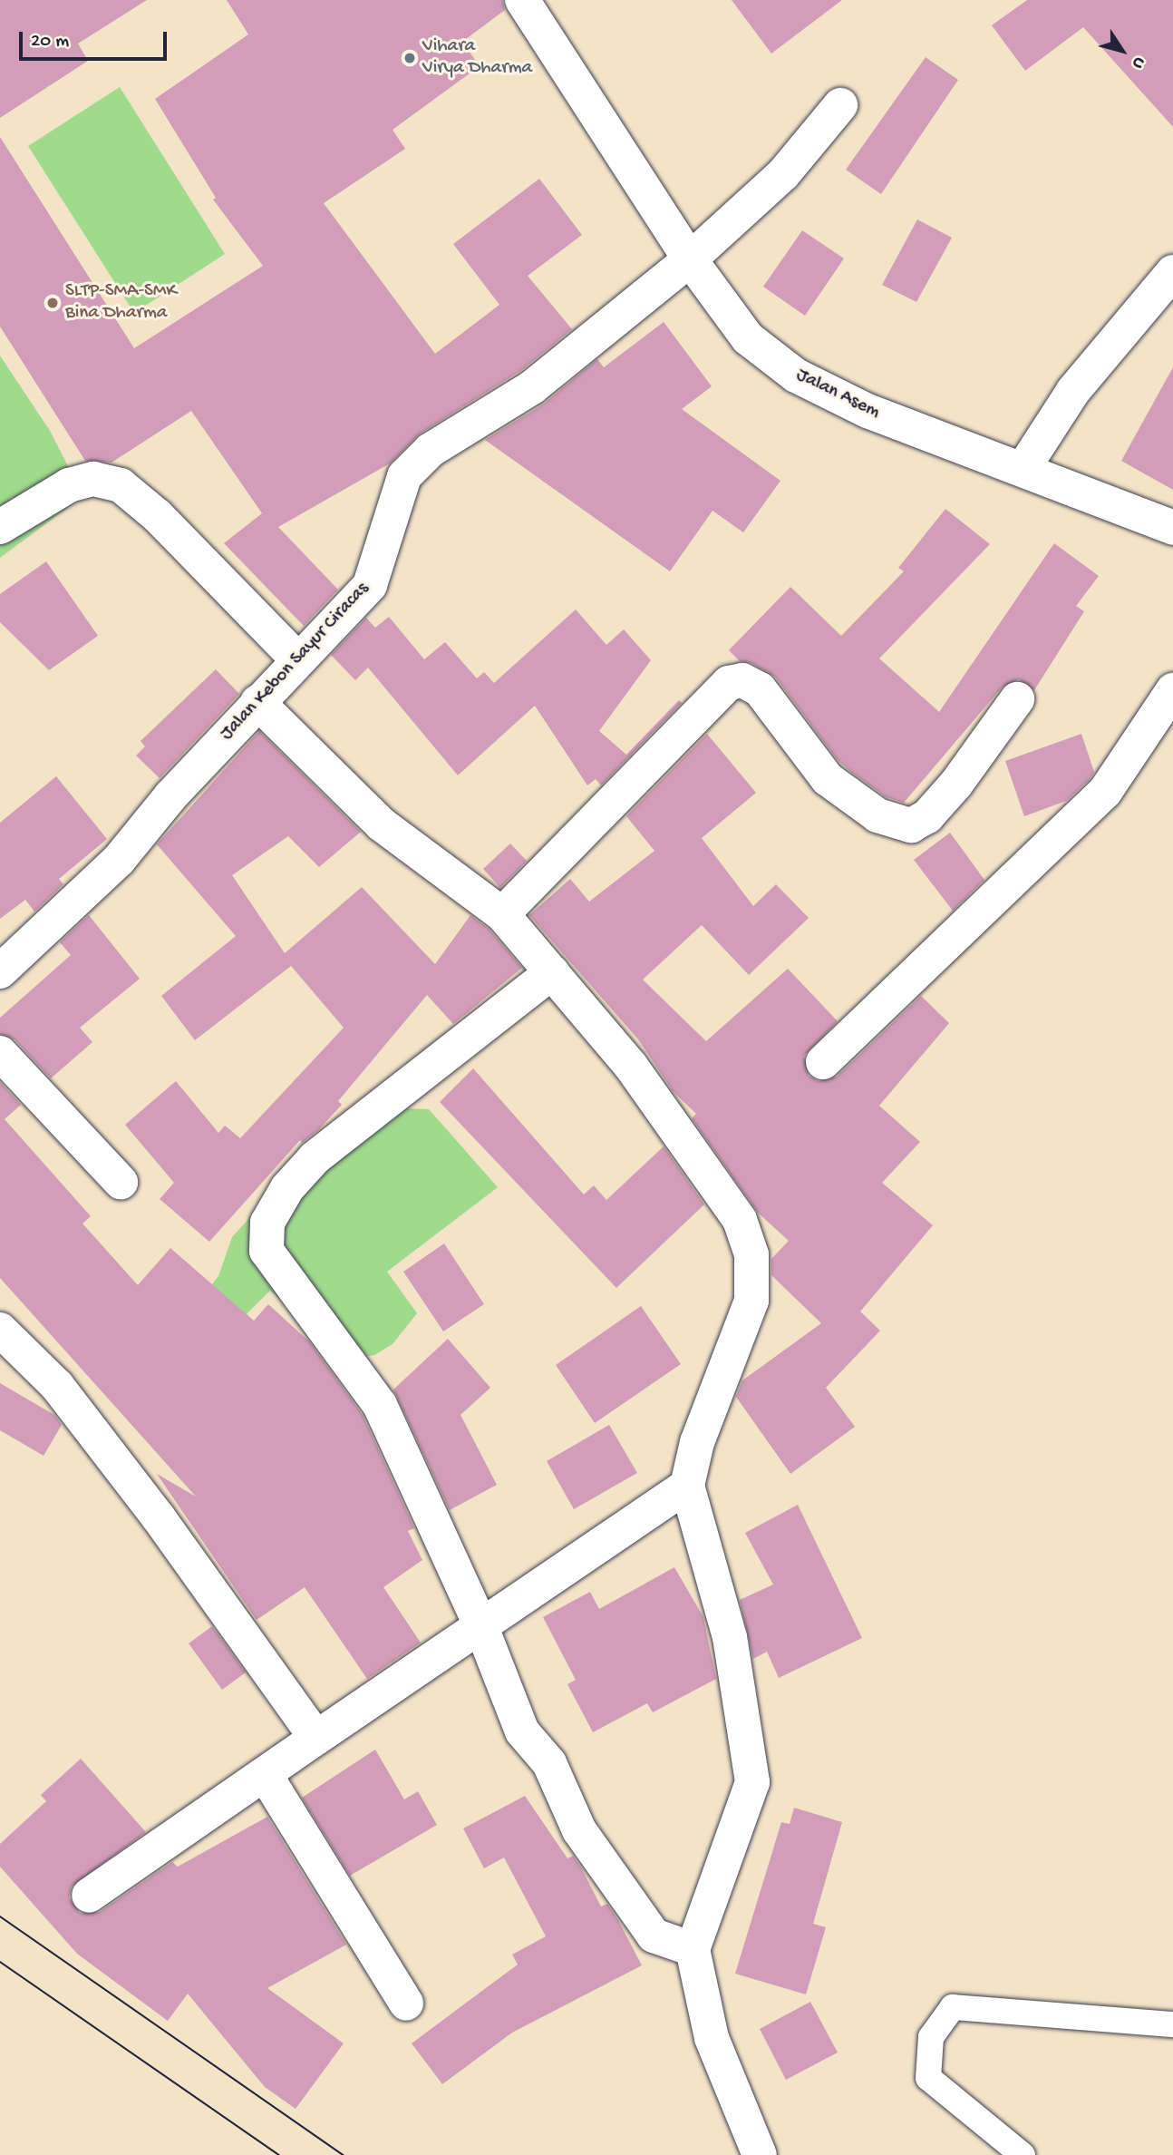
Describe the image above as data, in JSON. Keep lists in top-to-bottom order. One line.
{"streets":{"street":["Jalan Asem","Jalan Kebon Sayur Ciracas"]},"crossings":[["Jalan Asem","Jalan Kebon Sayur Ciracas"]],"places":["Vihara Virya Dharma","SLTP-SMA-SMK Bina Dharma"],"scale_bar":"20 m","north":"bottom right"}
